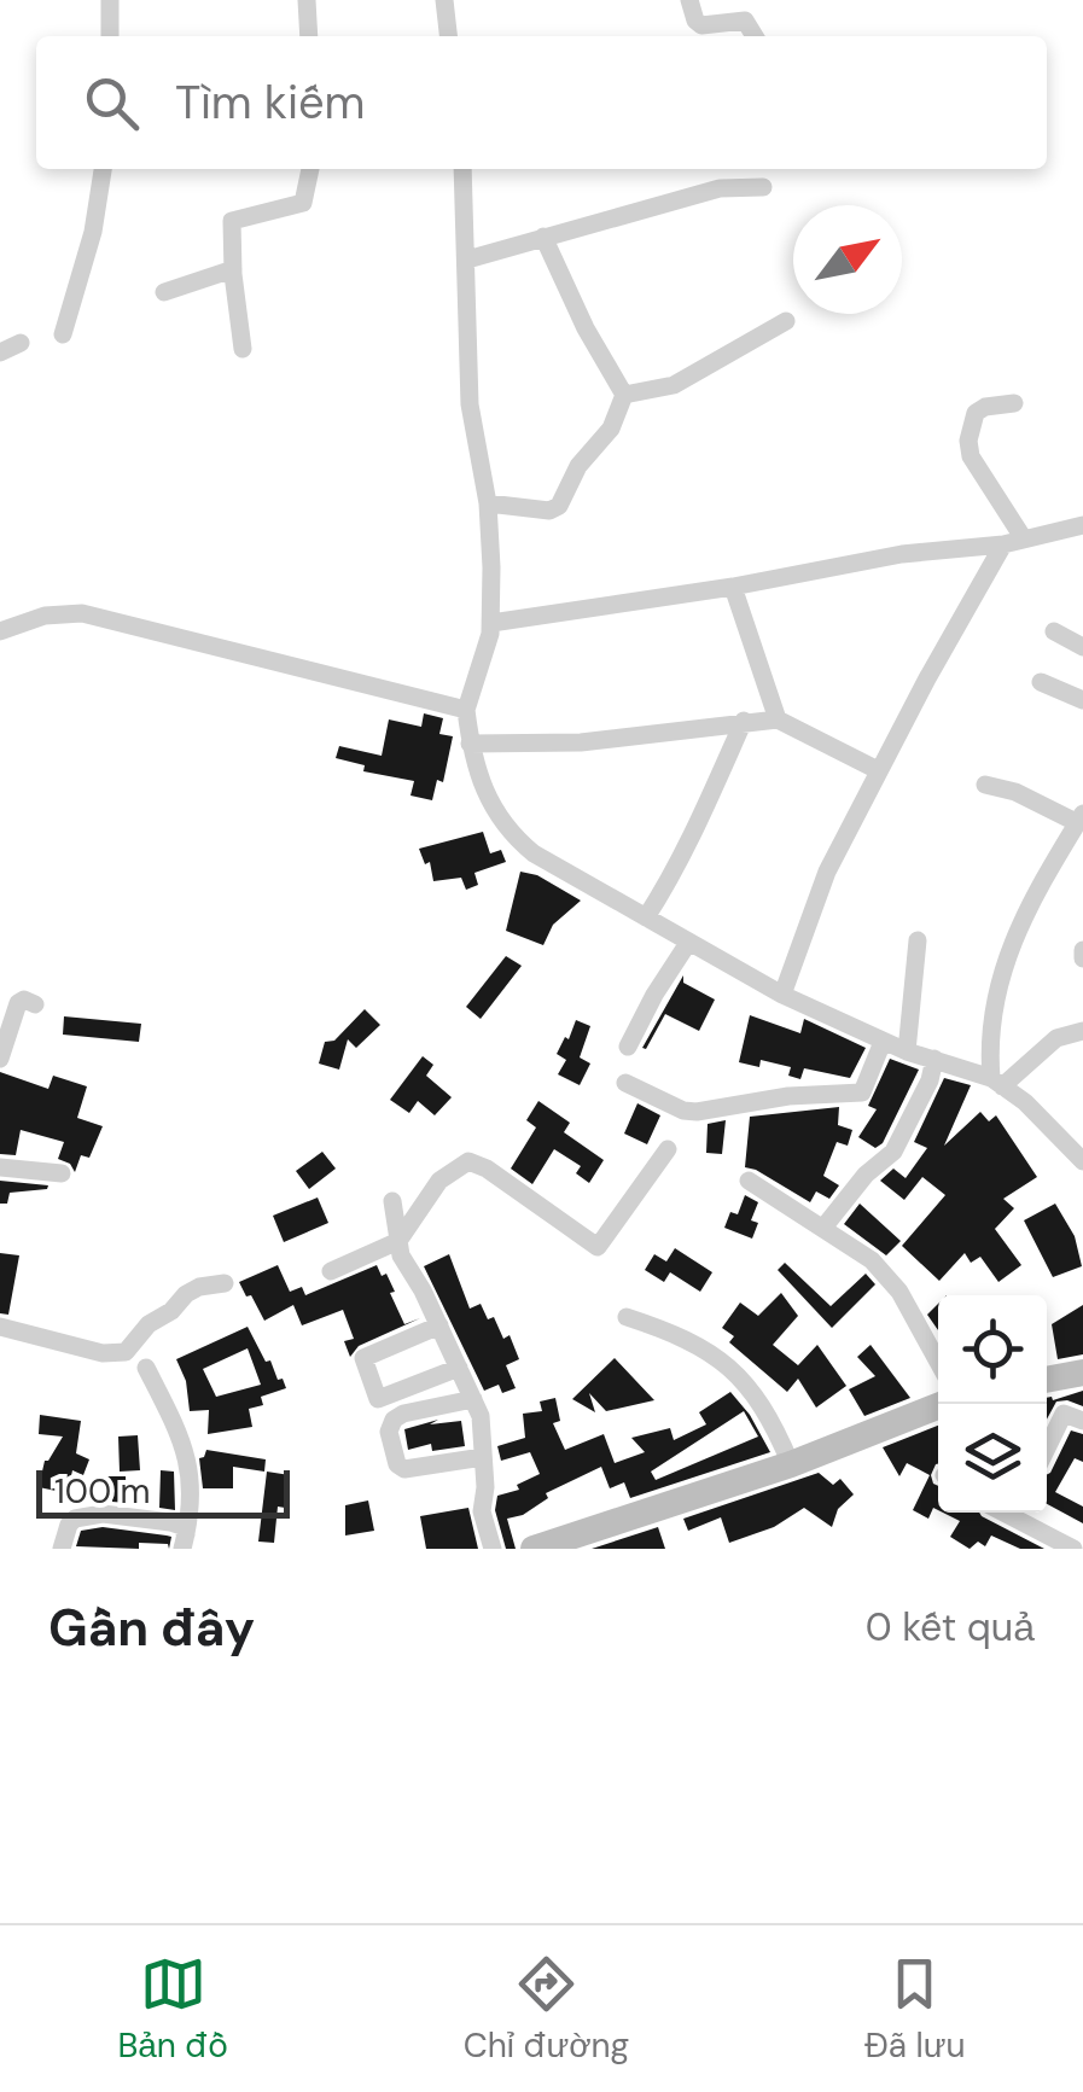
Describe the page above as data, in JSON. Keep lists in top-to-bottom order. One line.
{"scale_bar":"100 m","north":"top right","page":{"search":"Tìm kiếm","scale":"100 m","heading":["Gần đây","0 kết quả"],"nav":["Bản đồ","Chỉ đường","Đã lưu"]}}
